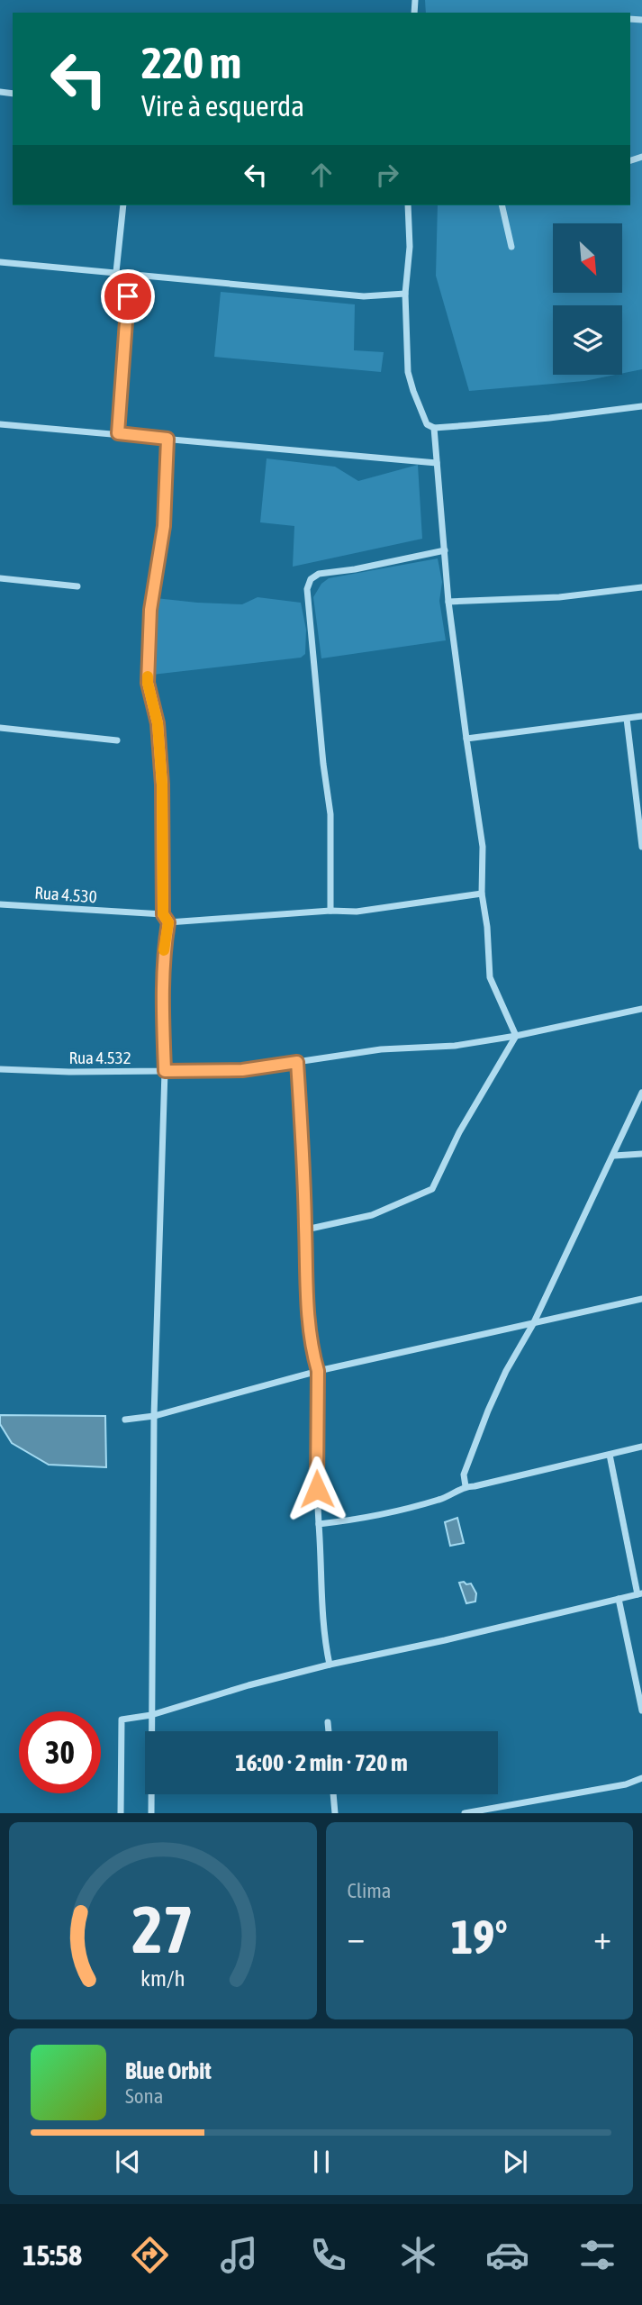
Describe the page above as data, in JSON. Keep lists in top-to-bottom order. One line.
{"streets":{"street":["Rua 4.530","Rua 4.532"]},"north":"bottom right","page":{"turn":["220 m","Vire à esquerda"],"limit":"30","trip":"16:00 · 2 min · 720 m","tile":"Clima","heat":["−","19°","+"],"song":["Blue Orbit","Sona"],"tabs":"15:58","gauge":["27","km/h"]}}
